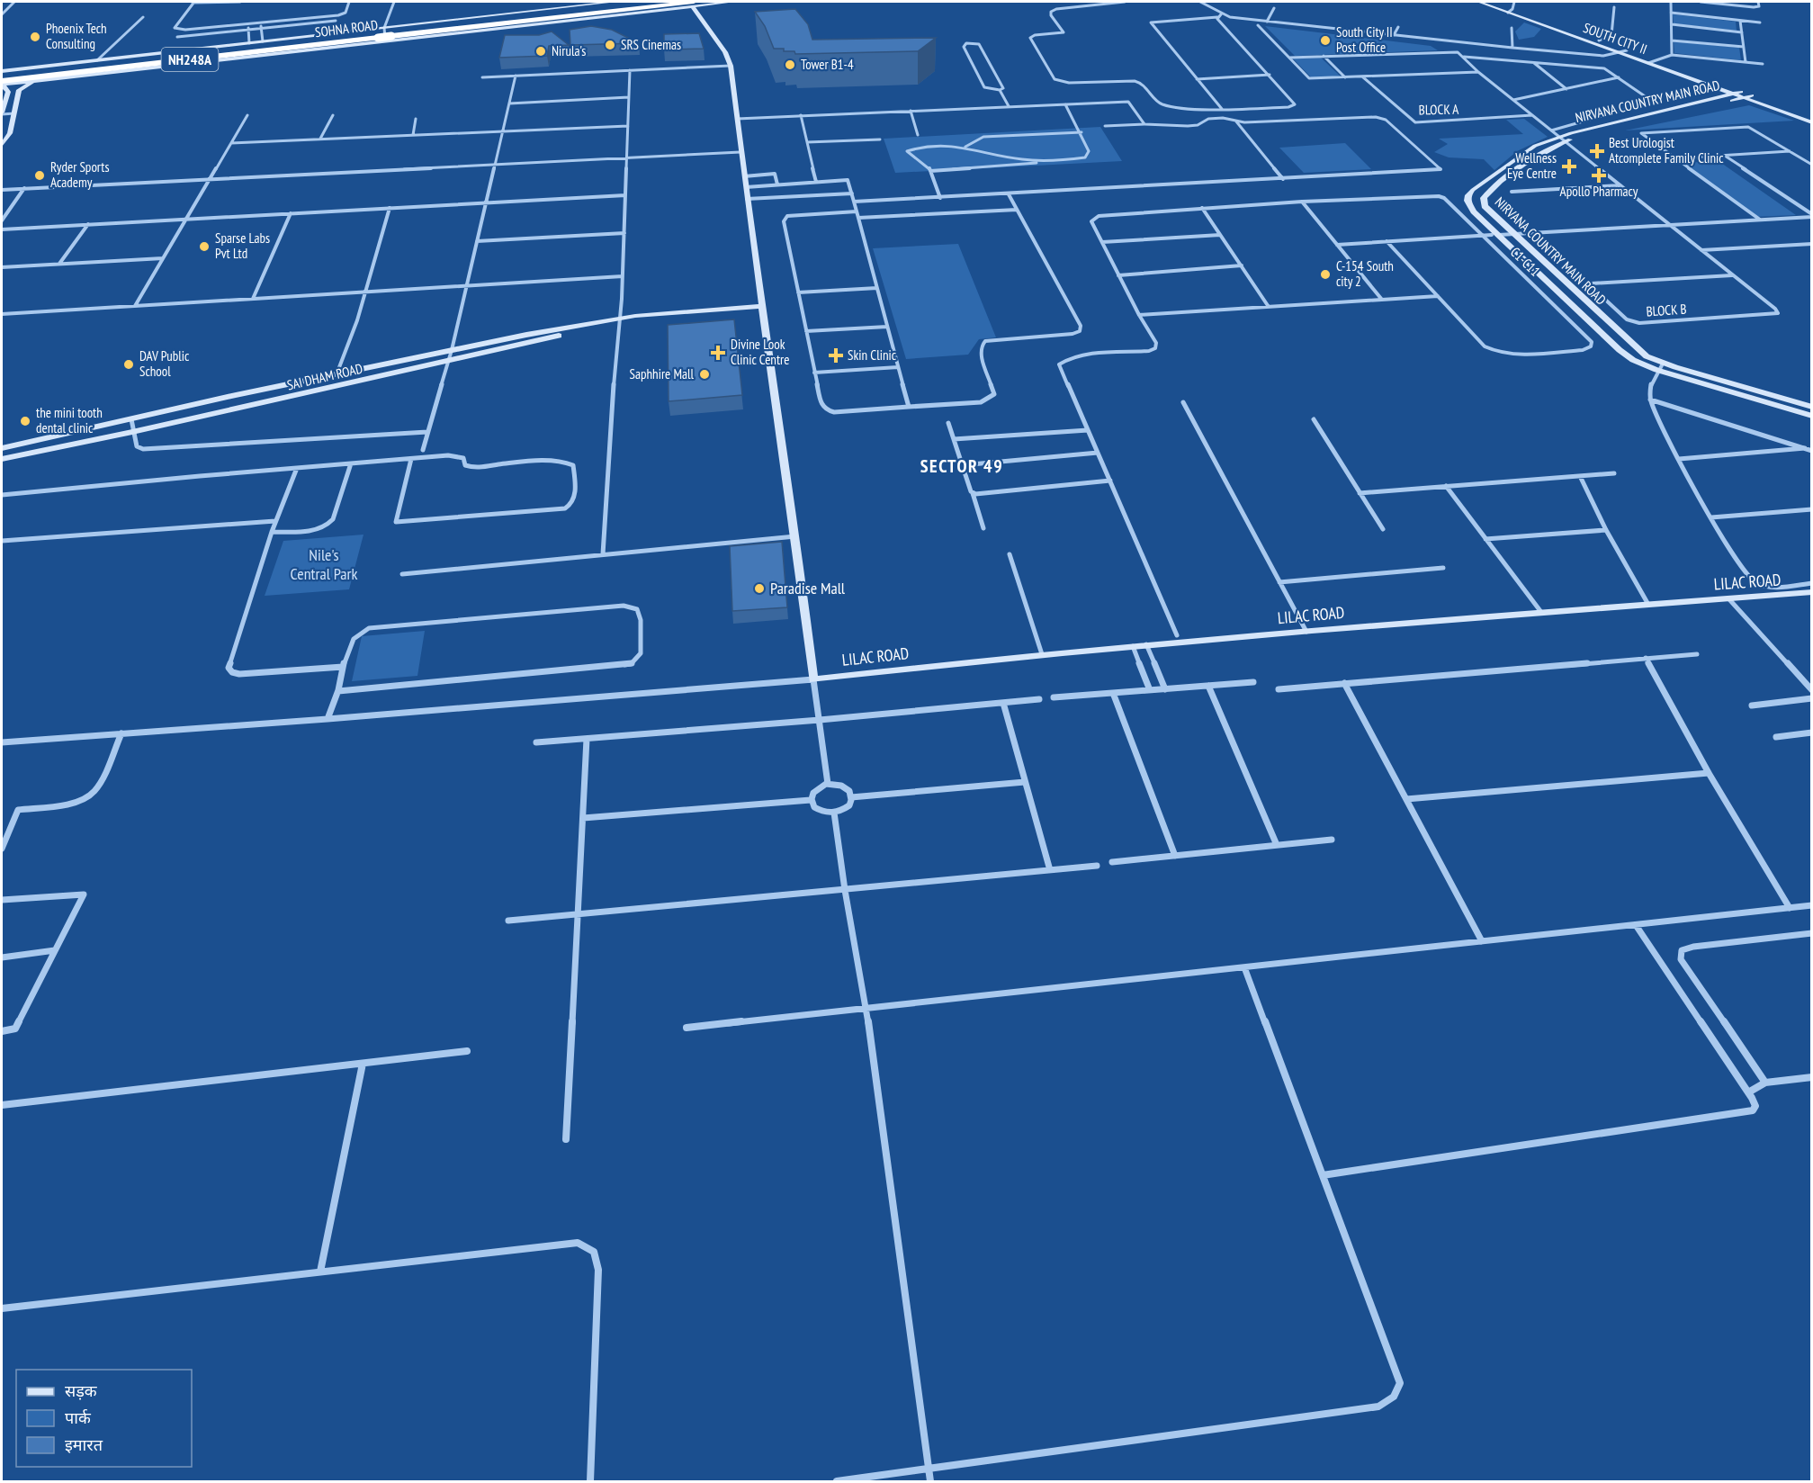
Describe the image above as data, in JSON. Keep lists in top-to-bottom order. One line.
{"streets":{"highway":["SOHNA ROAD","NH248A"],"street":["SOUTH CITY II","NIRVANA COUNTRY MAIN ROAD","BLOCK A","C1-C11","BLOCK B","SAI DHAM ROAD","LILAC ROAD"]},"crossings":[["SOUTH CITY II","NIRVANA COUNTRY MAIN ROAD"],["NIRVANA COUNTRY MAIN ROAD","BLOCK B"]],"districts":["SECTOR 49"],"parks":["Nile's Central Park"],"places":{"other":["Phoenix Tech Consulting","South City II Post Office","SRS Cinemas","Nirula's","Tower B1-4","Ryder Sports Academy","Sparse Labs Pvt Ltd","C-154 South city 2","DAV Public School","Saphhire Mall","the mini tooth dental clinic","Paradise Mall"],"health":["Best Urologist Atcomplete Family Clinic","Wellness Eye Centre","Apollo Pharmacy","Divine Look Clinic Centre","Skin Clinic"]},"legend":["सड़क","पार्क","इमारत"]}
